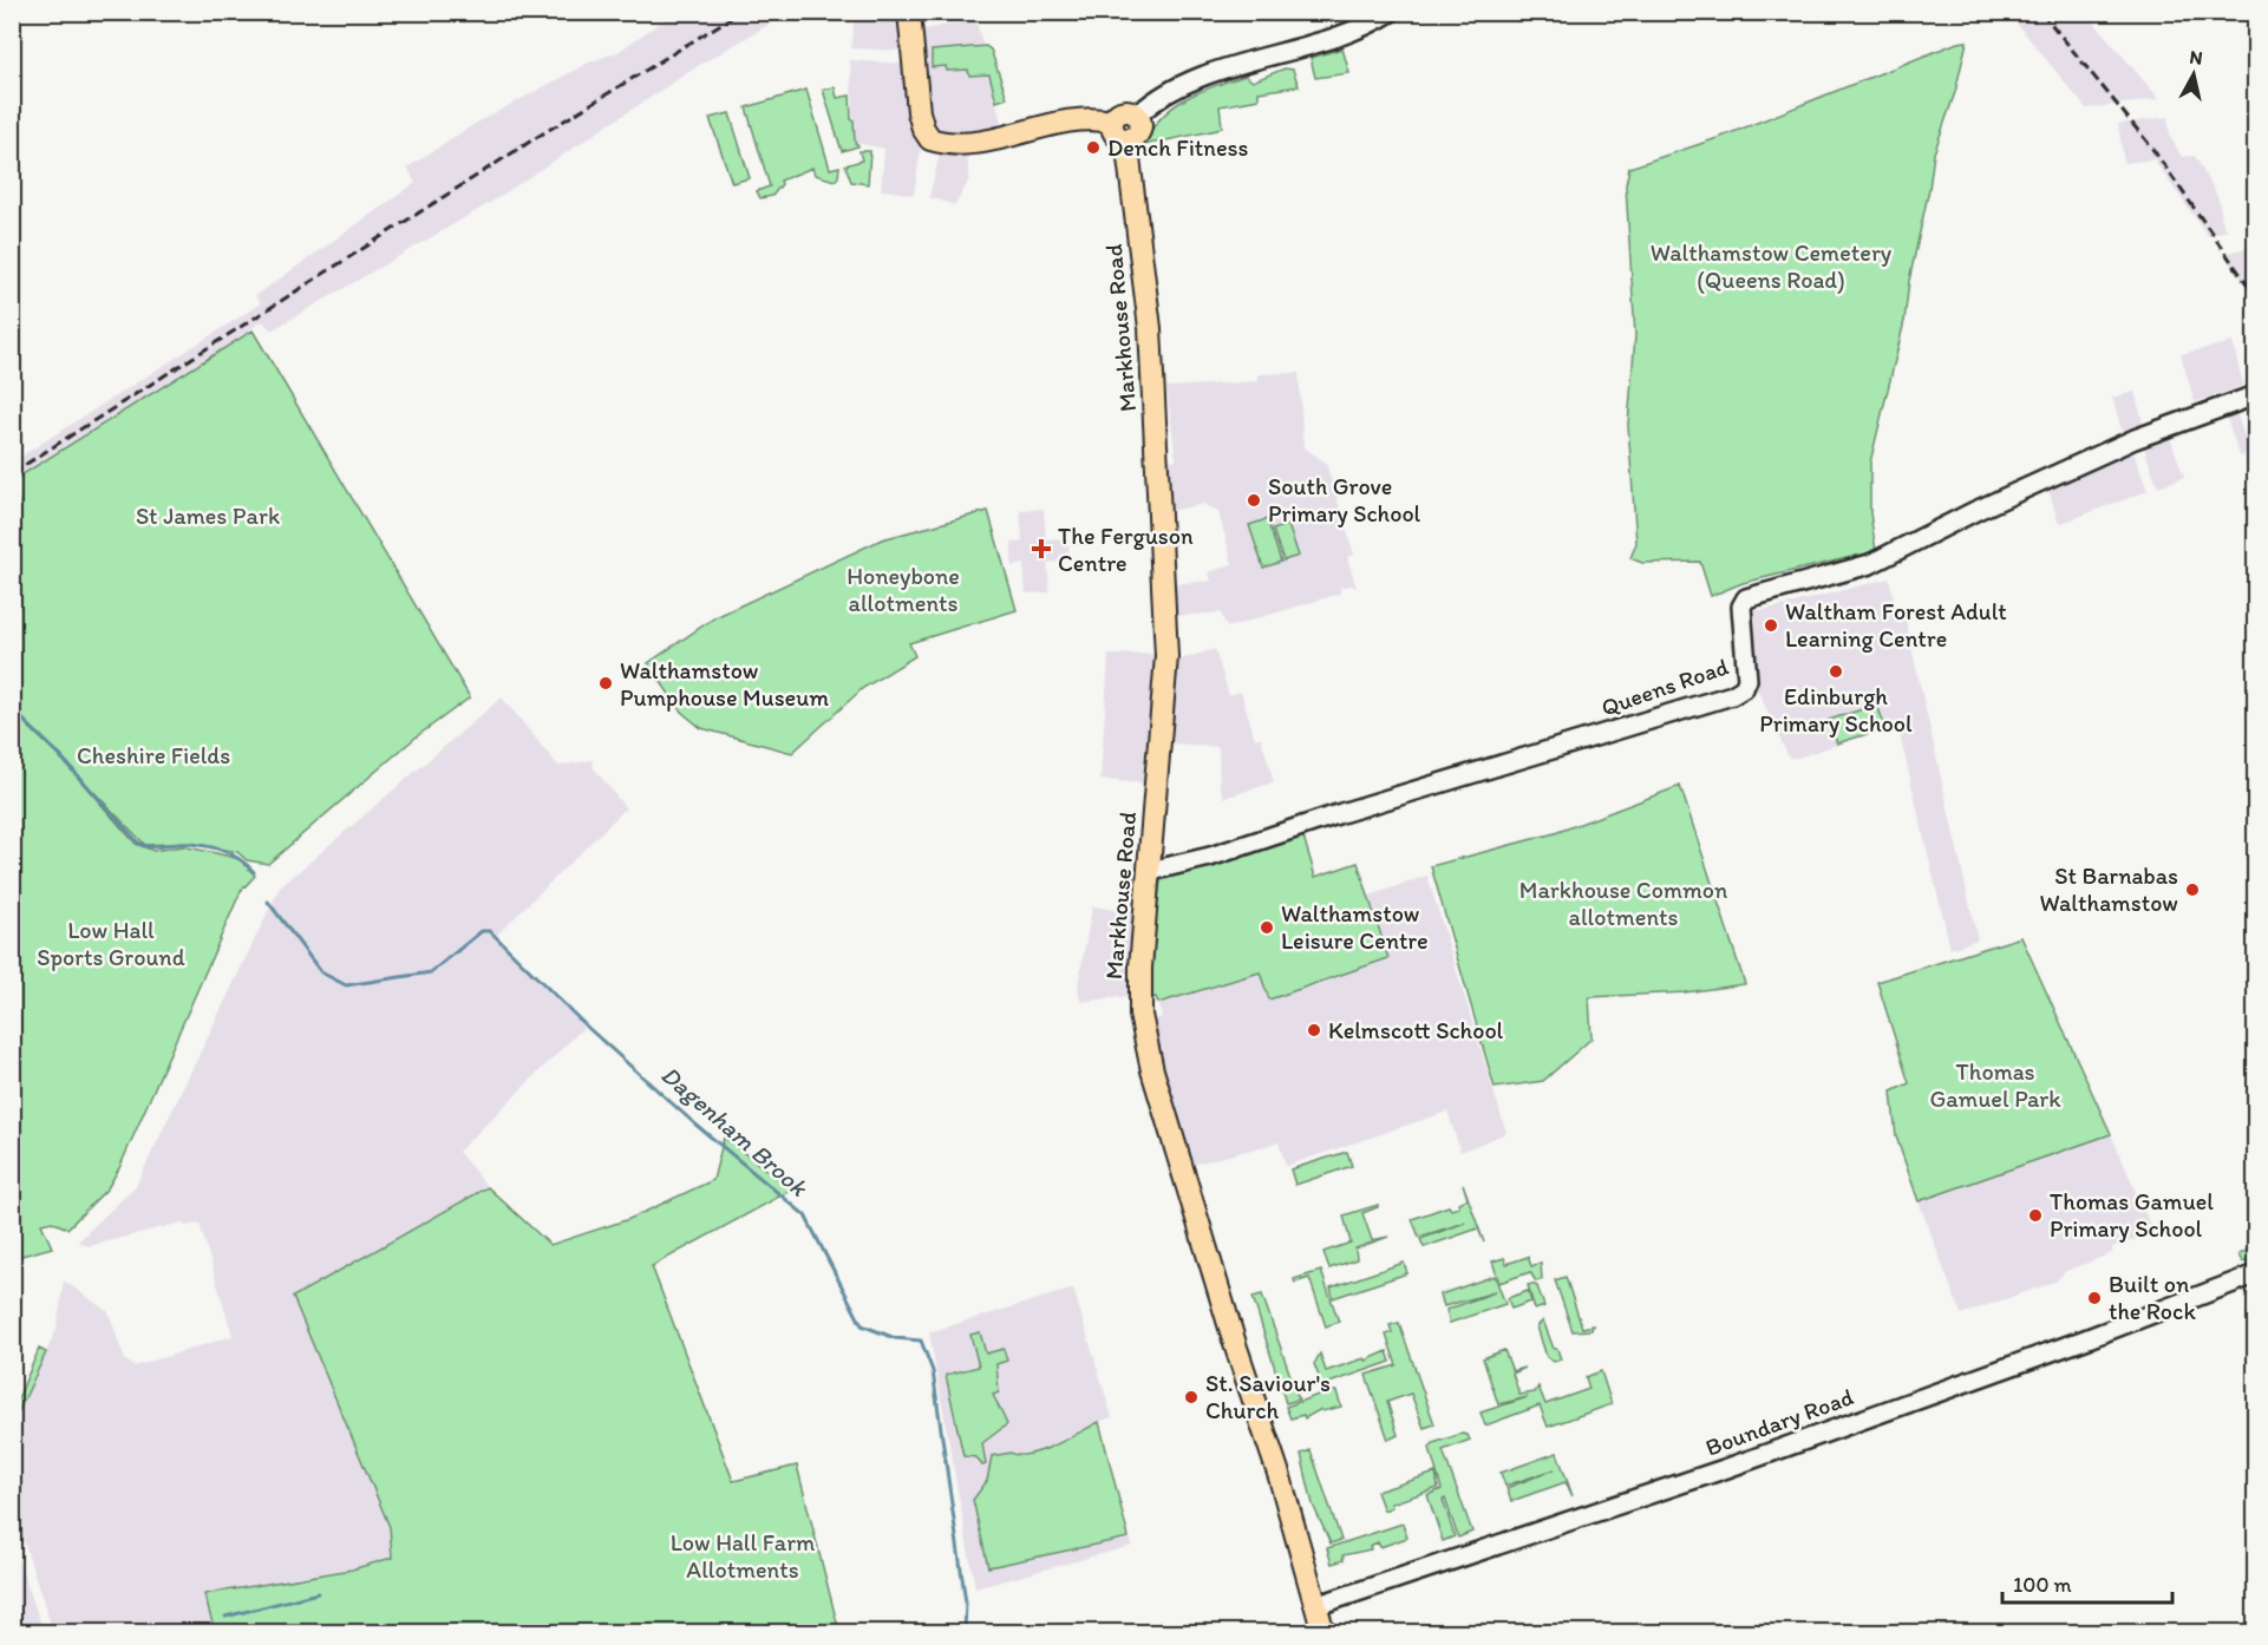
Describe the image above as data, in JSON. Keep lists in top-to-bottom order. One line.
{"streets":{"main road":["Markhouse Road"],"street":["Queens Road","Boundary Road"]},"crossings":[["Markhouse Road","Queens Road"],["Markhouse Road","Boundary Road"]],"water":["Dagenham Brook"],"parks":["Walthamstow Cemetery (Queens Road)","St James Park","Honeybone allotments","Cheshire Fields","Markhouse Common allotments","Low Hall Sports Ground","Thomas Gamuel Park","Low Hall Farm Allotments"],"places":{"other":["Dench Fitness","South Grove Primary School","Waltham Forest Adult Learning Centre","Edinburgh Primary School","Walthamstow Pumphouse Museum","St Barnabas Walthamstow","Walthamstow Leisure Centre","Kelmscott School","Thomas Gamuel Primary School","Built on the Rock","St. Saviour's Church"],"health":["The Ferguson Centre"]},"scale_bar":"100 m","north":"top"}
